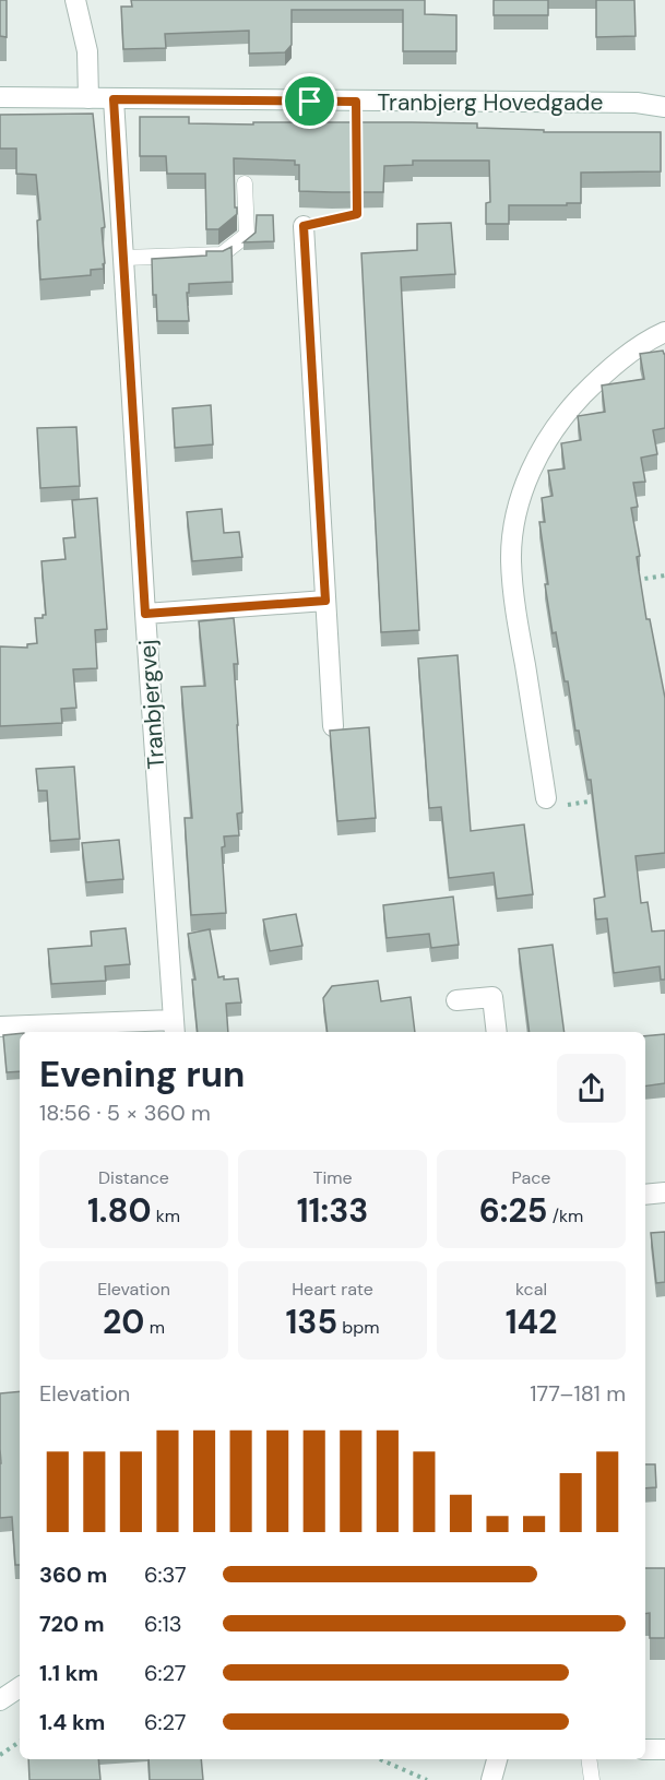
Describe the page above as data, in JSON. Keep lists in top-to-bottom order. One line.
{"streets":{"street":["Tranbjerg Hovedgade","Tranbjergvej"]},"crossings":[["Tranbjerg Hovedgade","Tranbjergvej"]],"page":{"heading":["Evening run","18:56 · 5 × 360 m"],"stats":[["Distance","1.80 km"],["Time","11:33"],["Pace","6:25 /km"],["Elevation","20 m"],["Heart rate","135 bpm"],["kcal","142"]],"chart":["Elevation","177–181 m"],"list":[{"name":"360 m","note":"6:37"},{"name":"720 m","note":"6:13"},{"name":"1.1 km","note":"6:27"},{"name":"1.4 km","note":"6:27"}]}}
